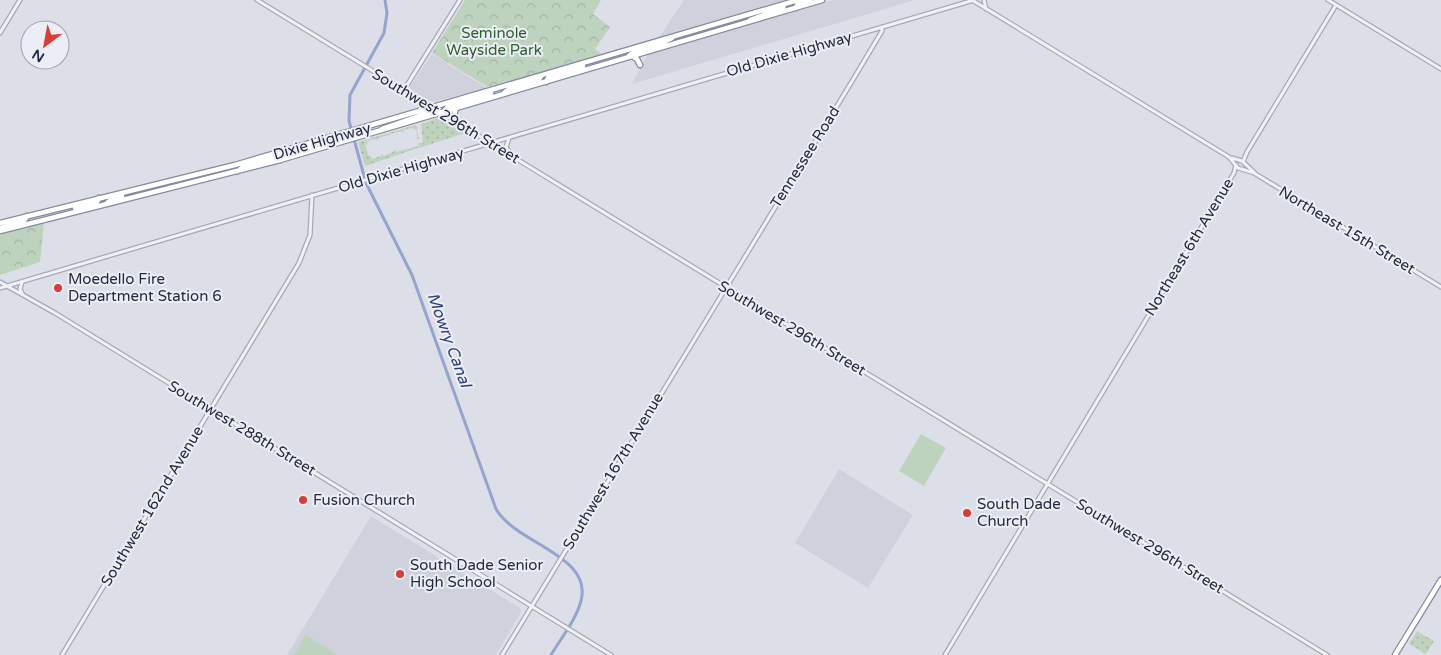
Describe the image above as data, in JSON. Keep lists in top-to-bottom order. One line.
{"streets":{"highway":["Dixie Highway"],"street":["Old Dixie Highway","Southwest 296th Street","Tennessee Road","Northeast 15th Street","Northeast 6th Avenue","Southwest 288th Street","Southwest 167th Avenue","Southwest 162nd Avenue"]},"crossings":[["Old Dixie Highway","Southwest 296th Street"],["Old Dixie Highway","Tennessee Road"],["Old Dixie Highway","Southwest 288th Street"],["Old Dixie Highway","Southwest 162nd Avenue"],["Southwest 296th Street","Dixie Highway"],["Southwest 296th Street","Tennessee Road"],["Southwest 296th Street","Northeast 6th Avenue"],["Southwest 296th Street","Southwest 167th Avenue"],["Tennessee Road","Southwest 167th Avenue"],["Northeast 15th Street","Northeast 6th Avenue"],["Southwest 288th Street","Southwest 167th Avenue"],["Southwest 288th Street","Southwest 162nd Avenue"]],"water":["Mowry Canal"],"parks":["Seminole Wayside Park"],"places":["Moedello Fire Department Station 6","Fusion Church","South Dade Church","South Dade Senior High School"],"north":"bottom left"}
